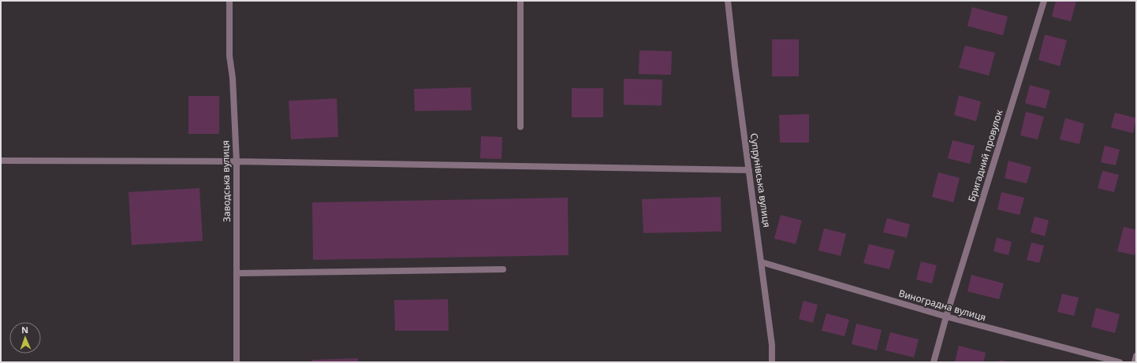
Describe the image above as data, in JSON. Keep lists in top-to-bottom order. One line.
{"streets":{"street":["Бригадний провулок","Супрунівська вулиця","Заводська вулиця","Виноградна вулиця"]},"crossings":[["Бригадний провулок","Виноградна вулиця"],["Супрунівська вулиця","Виноградна вулиця"]],"north":"top"}
